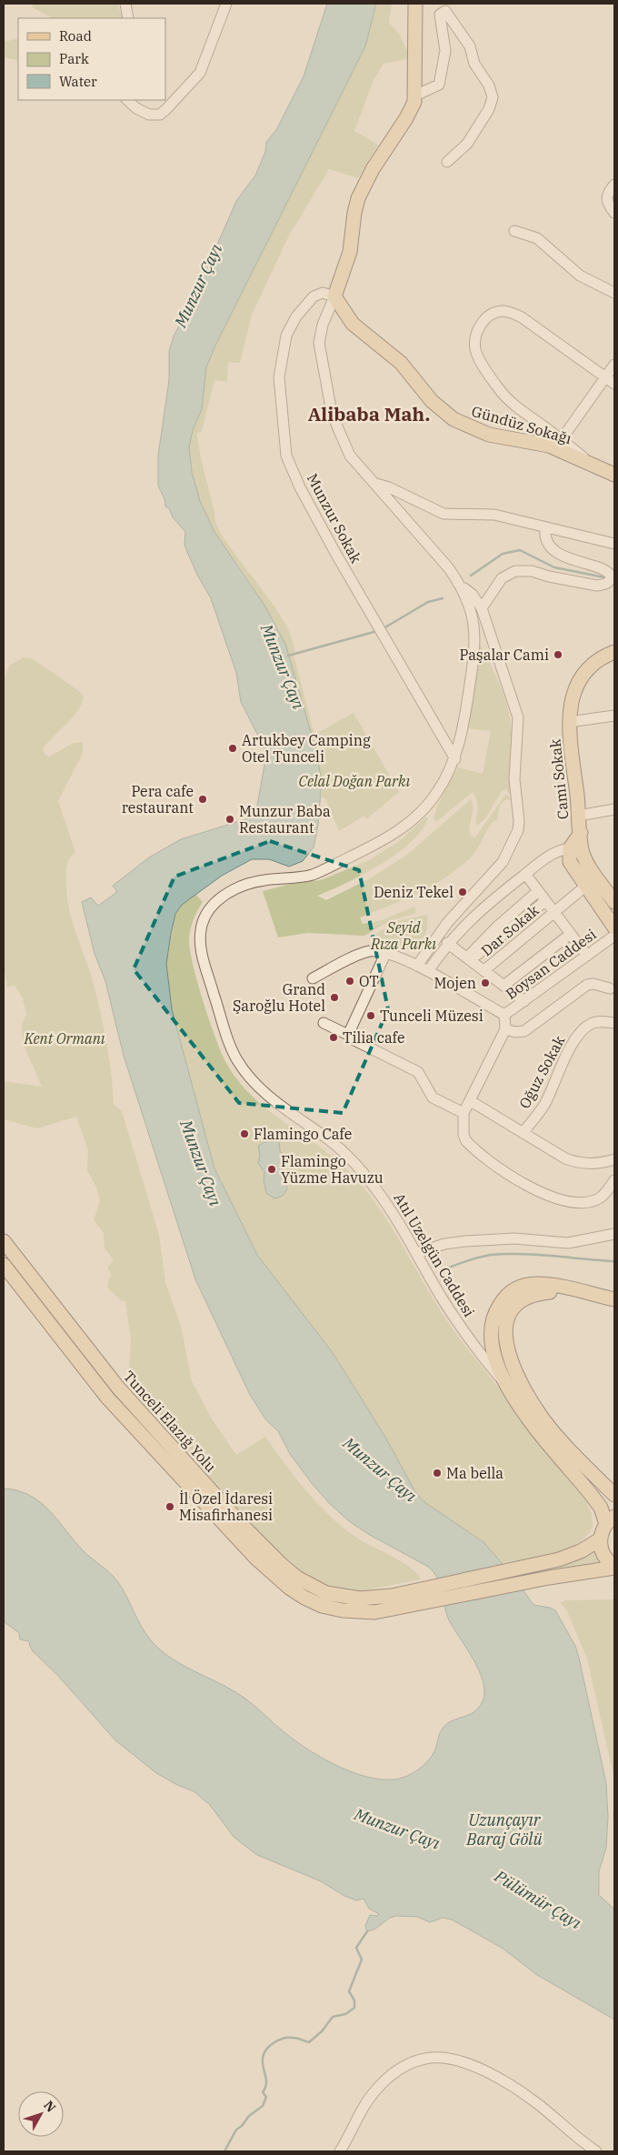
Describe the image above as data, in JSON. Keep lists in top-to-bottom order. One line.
{"streets":{"main road":["Gündüz Sokağı","Cami Sokak","Tunceli Elazığ Yolu"],"street":["Munzur Sokak","Dar Sokak","Boysan Caddesi","Oğuz Sokak","Atıl Uzelgün Caddesi"]},"crossings":[["Gündüz Sokağı","Munzur Sokak"],["Munzur Sokak","Atıl Uzelgün Caddesi"]],"districts":["Alibaba Mah."],"water":["Munzur Çayı","Uzunçayır Baraj Gölü","Pülümür Çayı"],"parks":["Celal Doğan Parkı","Seyid Rıza Parkı","Kent Ormanı"],"places":["Paşalar Cami","Artukbey Camping Otel Tunceli","Pera cafe restaurant","Munzur Baba Restaurant","Deniz Tekel","OT","Mojen","Grand Şaroğlu Hotel","Tunceli Müzesi","Tilia cafe","Flamingo Cafe","Flamingo Yüzme Havuzu","Ma bella","İl Özel İdaresi Misafirhanesi"],"legend":["Road","Park","Water"],"north":"top right"}
